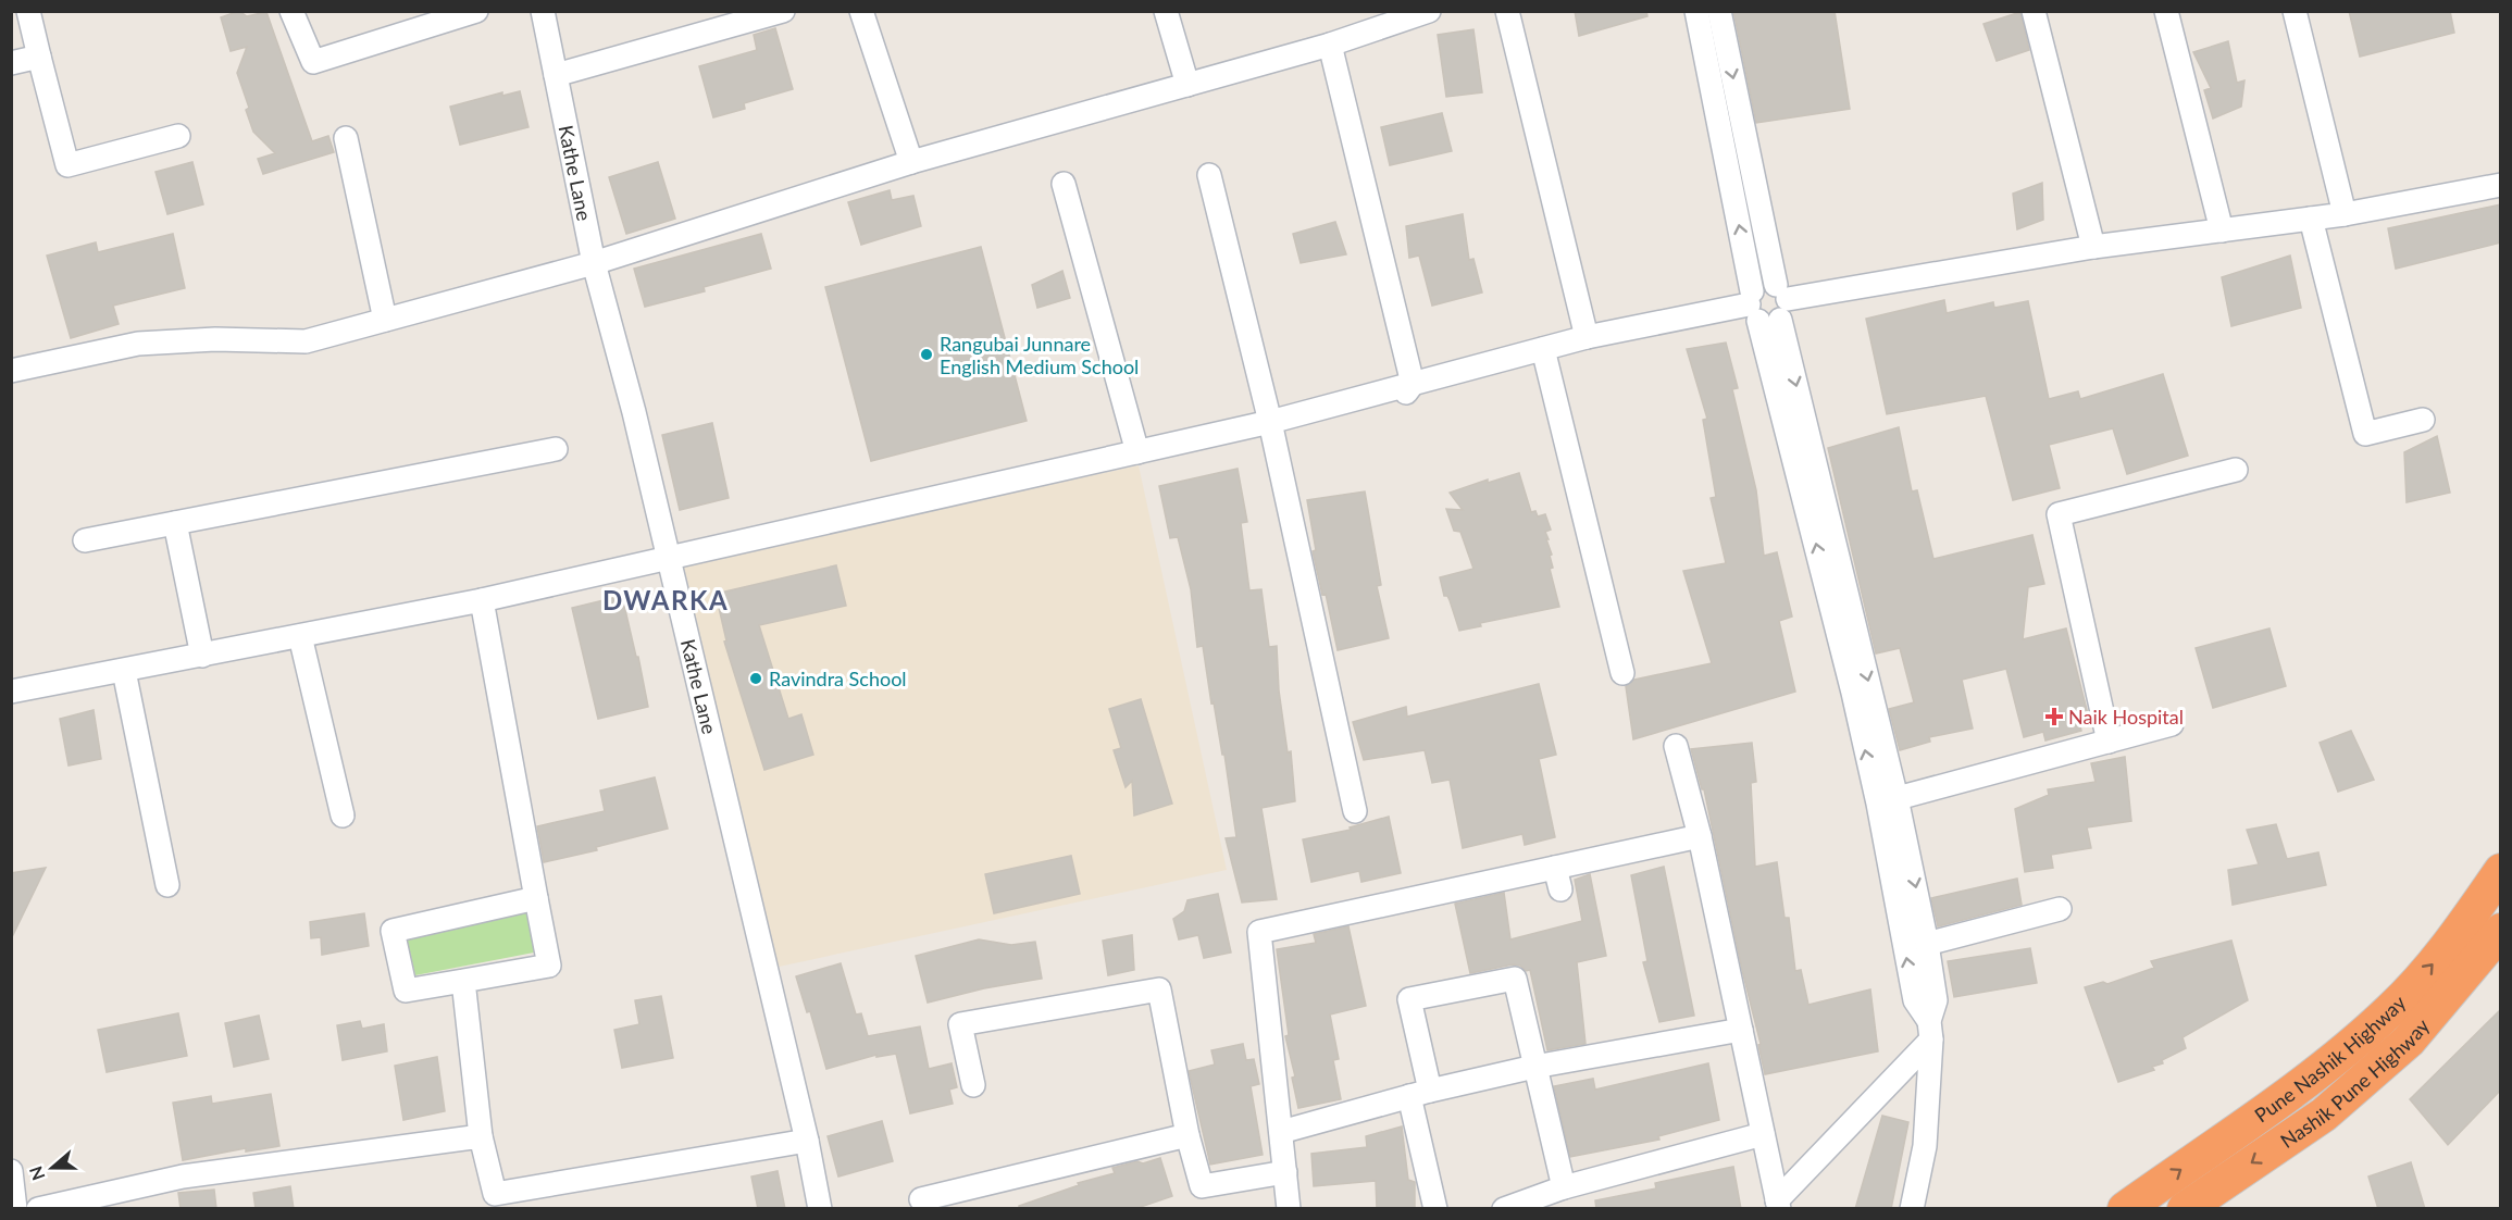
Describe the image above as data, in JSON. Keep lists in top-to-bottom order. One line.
{"streets":{"highway":["Pune Nashik Highway","Nashik Pune Highway"],"street":["Kathe Lane"]},"one_way":["Pune Nashik Highway","Nashik Pune Highway"],"districts":["DWARKA"],"places":{"other":["Rangubai Junnare English Medium School","Ravindra School"],"health":["Naik Hospital"]},"north":"left"}
